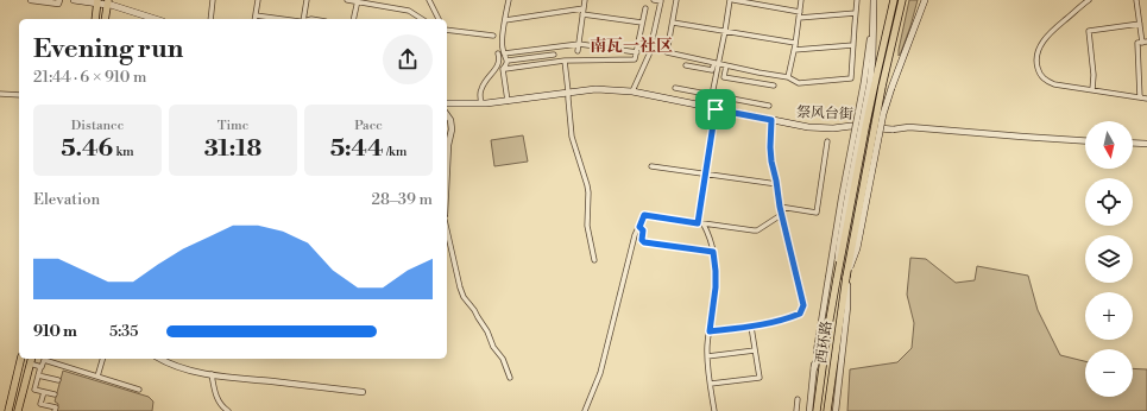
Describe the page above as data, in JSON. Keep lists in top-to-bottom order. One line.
{"streets":{"main road":["祭风台街","西环路"]},"districts":["南瓦一社区"],"north":"bottom","page":{"heading":["Evening run","21:44 · 6 × 910 m"],"stats":[["Distance","5.46 km"],["Time","31:18"],["Pace","5:44 /km"]],"map_buttons":["+","−"],"chart":["Elevation","28–39 m"],"list":[{"name":"910 m","note":"5:35"}]}}
